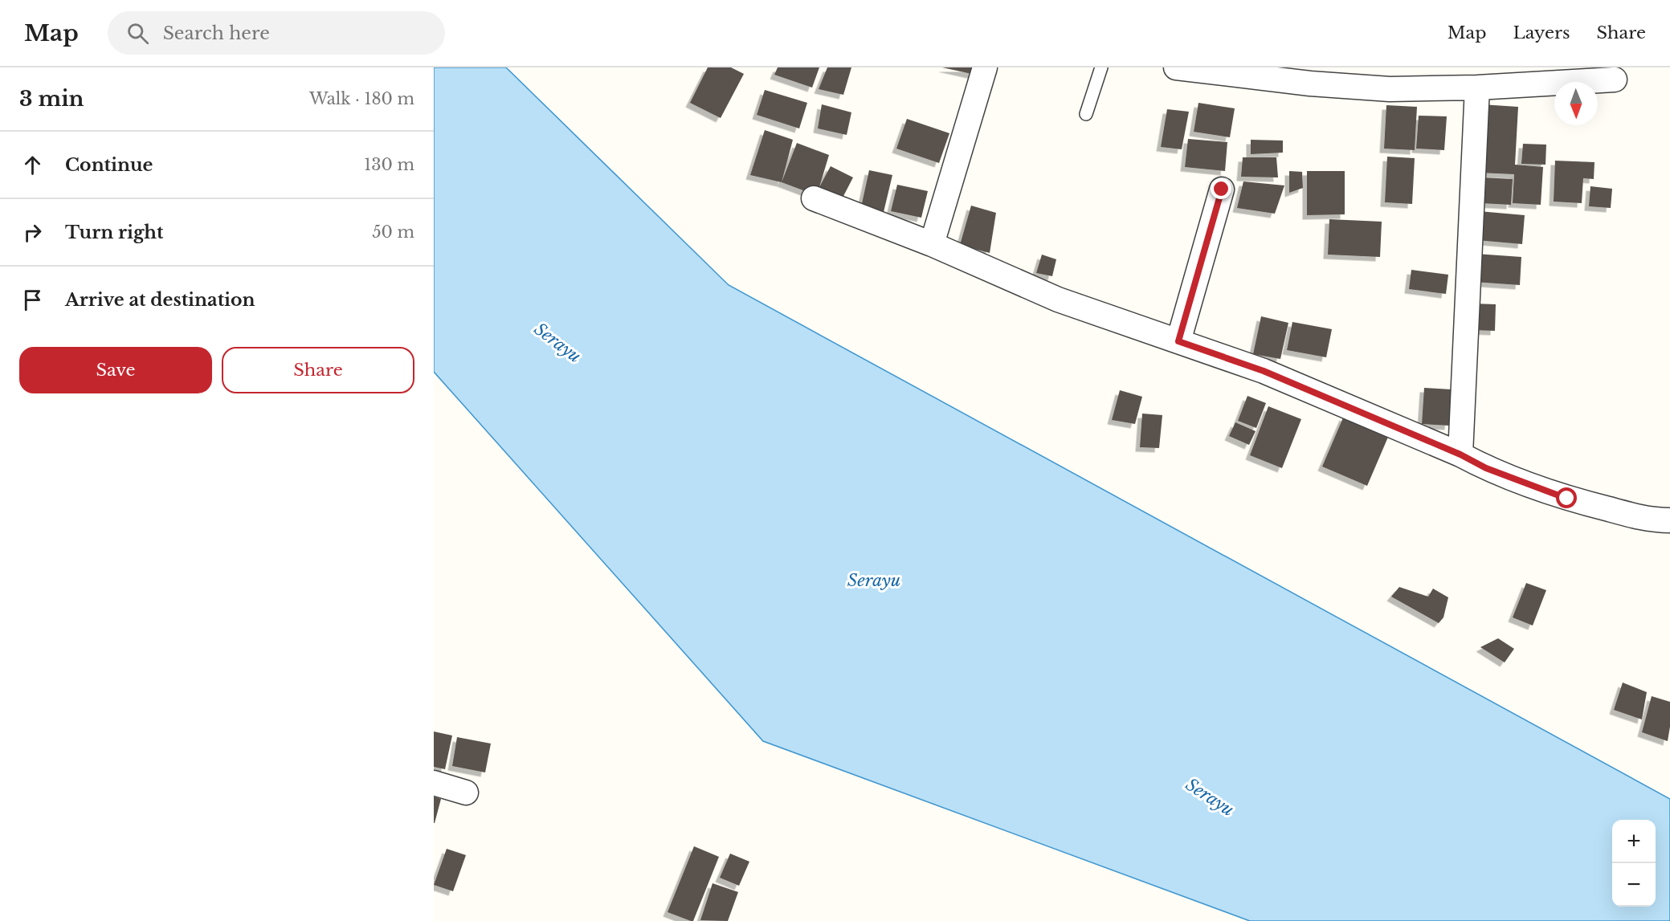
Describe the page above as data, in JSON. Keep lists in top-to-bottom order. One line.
{"water":["Serayu"],"north":"bottom","page":{"header":"Map","search":"Search here","nav":["Map","Layers","Share"],"heading":["3 min","Walk · 180 m"],"list":[["Continue","130 m"],["Turn right","50 m"],"Arrive at destination"],"buttons":["Save","Share"],"map_buttons":["+","−"]}}
